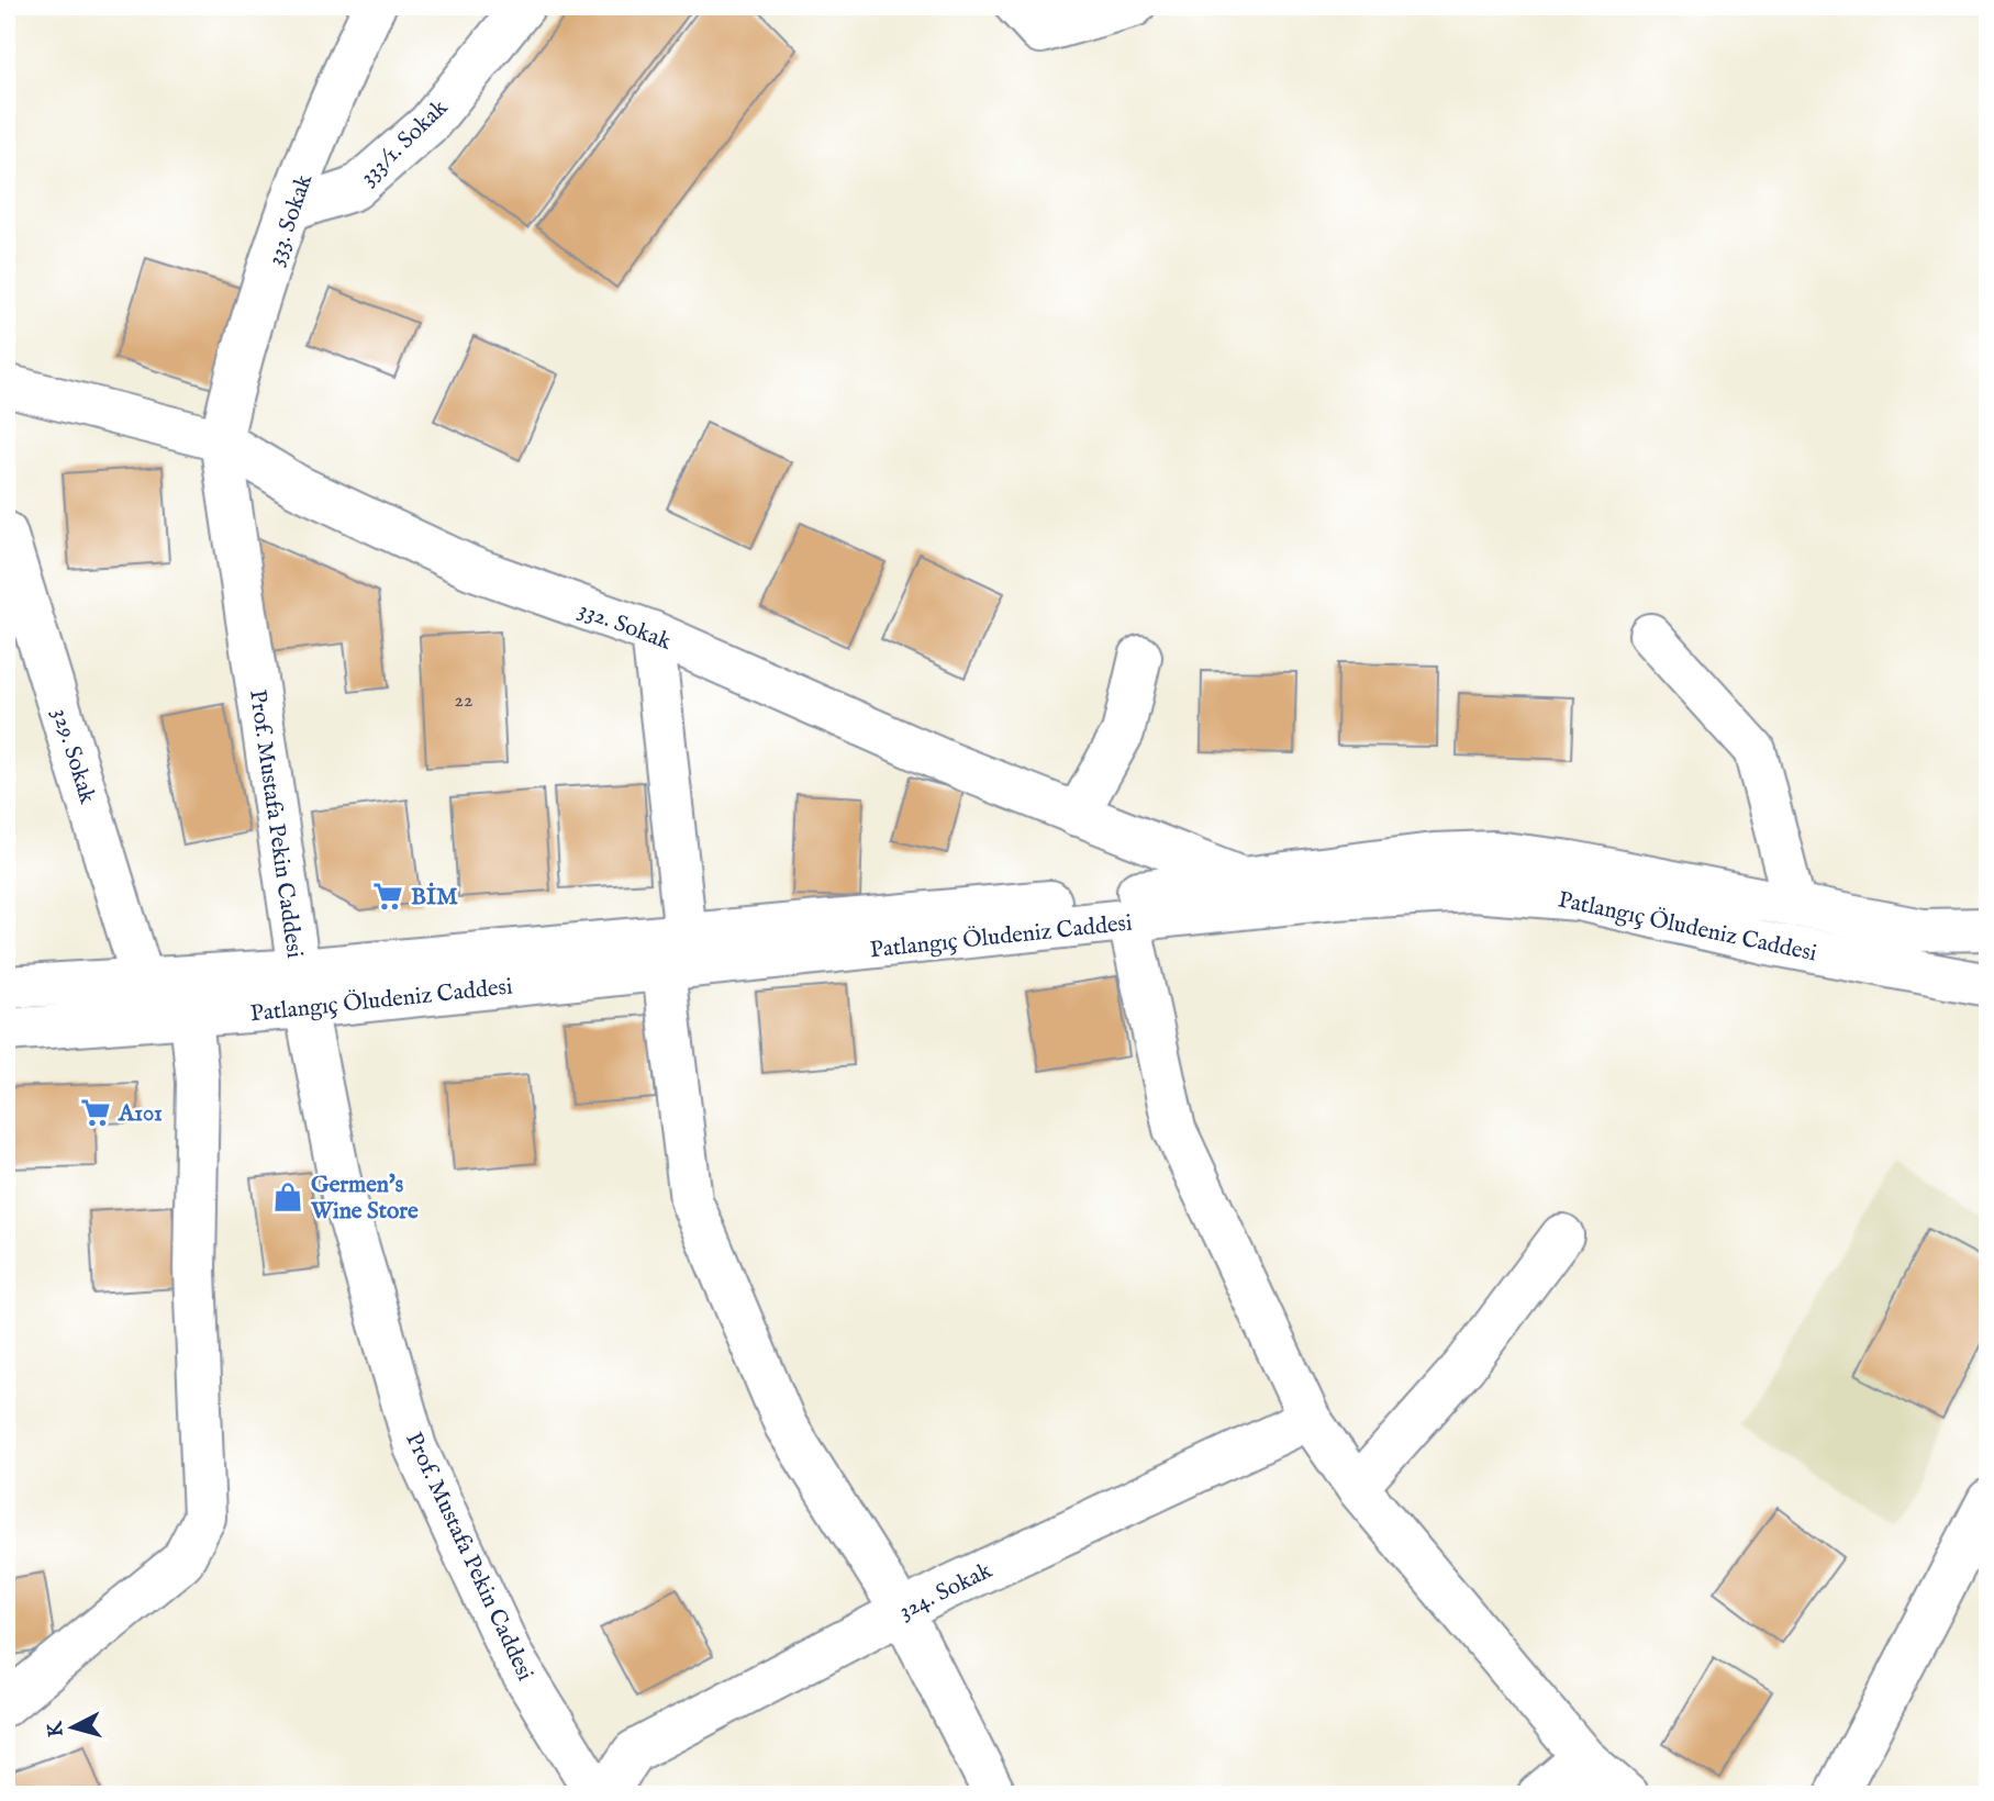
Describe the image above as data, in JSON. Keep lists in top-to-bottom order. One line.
{"streets":{"street":["333/1. Sokak","333. Sokak","332. Sokak","329. Sokak","Prof. Mustafa Pekin Caddesi","Patlangıç Öludeniz Caddesi","324. Sokak"]},"crossings":[["333/1. Sokak","333. Sokak"],["333. Sokak","332. Sokak"],["333. Sokak","Prof. Mustafa Pekin Caddesi"],["332. Sokak","Prof. Mustafa Pekin Caddesi"],["332. Sokak","Patlangıç Öludeniz Caddesi"],["329. Sokak","Patlangıç Öludeniz Caddesi"],["Prof. Mustafa Pekin Caddesi","Patlangıç Öludeniz Caddesi"]],"places":{"supermarket":["BİM","A101"],"shop":["Germen's Wine Store"]},"house_numbers":["22"],"north":"left"}
